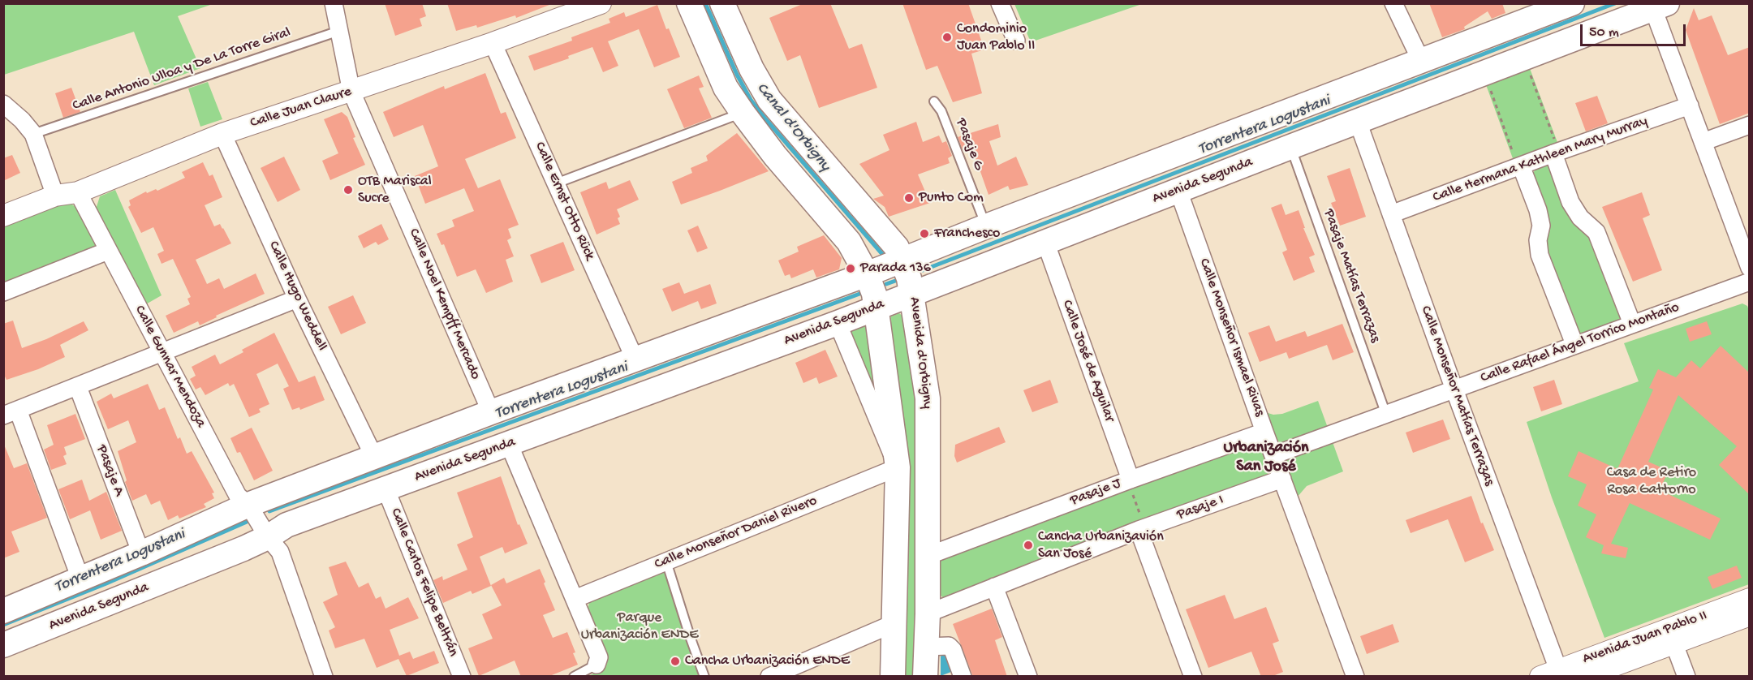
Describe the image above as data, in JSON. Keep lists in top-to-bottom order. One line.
{"streets":{"main road":["Avenida Segunda","Avenida d'Orbigny"],"street":["Calle Juan Claure","Calle Hermana Kathleen Mary Murray","Calle Ernst Otto Rück","Calle Hugo Weddell","Calle Noel Kempff Mercado","Calle Monseñor Ismael Rivas","Calle Rafael Ángel Torrico Montaño","Calle José de Aguilar","Calle Gunnar Mendoza","Calle Monseñor Matías Terrazas","Pasaje A","Pasaje J","Pasaje I","Calle Monseñor Daniel Rivero","Calle Carlos Felipe Beltrán","Avenida Juan Pablo II"],"lane":["Calle Antonio Ulloa y De La Torre Giral","Pasaje G","Pasaje Matías Terrazas"]},"crossings":[["Calle Antonio Ulloa y De La Torre Giral","Calle Noel Kempff Mercado"],["Calle Juan Claure","Calle Ernst Otto Rück"],["Calle Juan Claure","Calle Hugo Weddell"],["Calle Juan Claure","Calle Noel Kempff Mercado"],["Calle Juan Claure","Calle Gunnar Mendoza"],["Calle Hermana Kathleen Mary Murray","Calle Monseñor Matías Terrazas"],["Avenida Segunda","Pasaje Matías Terrazas"],["Avenida Segunda","Calle Monseñor Ismael Rivas"],["Avenida Segunda","Avenida d'Orbigny"],["Avenida Segunda","Calle José de Aguilar"],["Avenida Segunda","Calle Gunnar Mendoza"],["Avenida Segunda","Calle Monseñor Matías Terrazas"],["Avenida Segunda","Calle Carlos Felipe Beltrán"],["Pasaje Matías Terrazas","Calle Rafael Ángel Torrico Montaño"],["Calle Monseñor Ismael Rivas","Calle Rafael Ángel Torrico Montaño"],["Calle Monseñor Ismael Rivas","Pasaje J"],["Calle Monseñor Ismael Rivas","Pasaje I"],["Calle Rafael Ángel Torrico Montaño","Calle Monseñor Matías Terrazas"],["Avenida d'Orbigny","Pasaje J"],["Avenida d'Orbigny","Pasaje I"],["Calle José de Aguilar","Pasaje J"],["Calle Monseñor Matías Terrazas","Avenida Juan Pablo II"]],"districts":["Urbanización San José"],"water":["Torrentera Logustani","Canal d'Orbigny"],"parks":["Casa de Retiro Rosa Gattorno","Parque Urbanización ENDE"],"places":["Condominio Juan Pablo II","OTB Mariscal Sucre","Punto Com","Franchesco","Parada 136","Cancha Urbanizavión San José","Cancha Urbanización ENDE"],"scale_bar":"50 m"}
